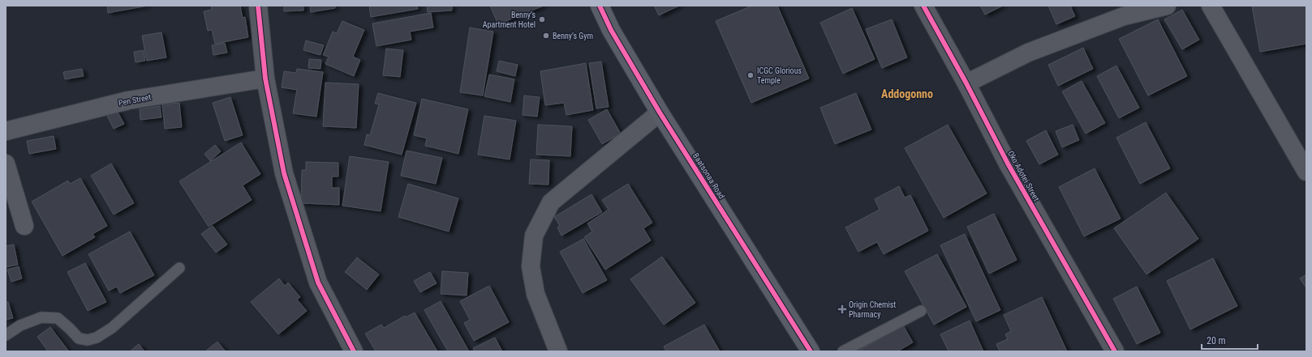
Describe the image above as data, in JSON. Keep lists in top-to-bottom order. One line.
{"streets":{"street":["Pen Street","Baatsonaa Road","Oko Adotei Street"]},"districts":["Addogonno"],"places":{"other":["Benny’s Apartment Hotel","Benny’s Gym","ICGC Glorious Temple"],"health":["Origin Chemist Pharmacy"]},"scale_bar":"20 m"}
